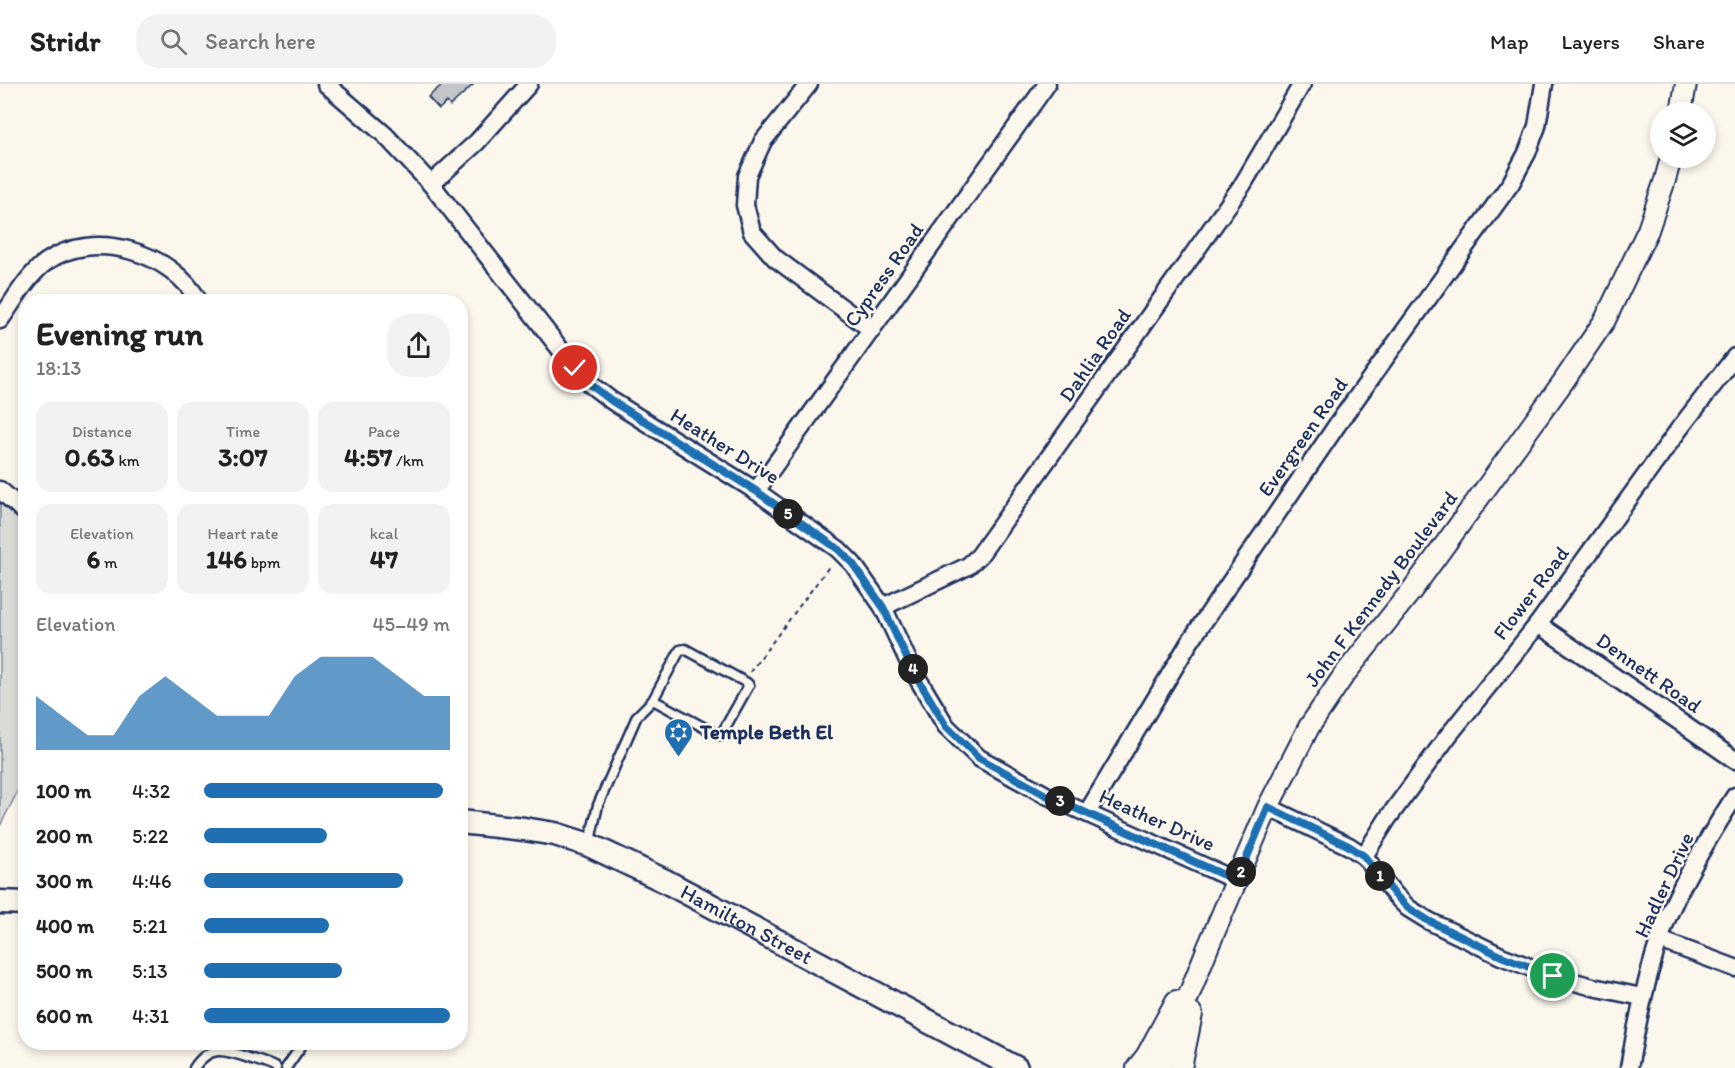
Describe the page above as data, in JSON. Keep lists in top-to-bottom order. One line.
{"streets":{"main road":["Hamilton Street"],"street":["Cypress Road","Dahlia Road","Evergreen Road","Heather Drive","John F Kennedy Boulevard","Flower Road","Dennett Road","Hadler Drive"]},"crossings":[["Cypress Road","Heather Drive"],["Dahlia Road","Heather Drive"],["Evergreen Road","Heather Drive"],["Heather Drive","John F Kennedy Boulevard"],["Flower Road","Dennett Road"]],"places":{"synagogue":["Temple Beth El"]},"page":{"header":"Stridr","search":"Search here","nav":["Map","Layers","Share"],"heading":["Evening run","18:13"],"stats":[["Distance","0.63 km"],["Time","3:07"],["Pace","4:57 /km"],["Elevation","6 m"],["Heart rate","146 bpm"],["kcal","47"]],"pins":["5","4","3","2","1"],"chart":["Elevation","45–49 m"],"list":[{"name":"100 m","note":"4:32"},{"name":"200 m","note":"5:22"},{"name":"300 m","note":"4:46"},{"name":"400 m","note":"5:21"},{"name":"500 m","note":"5:13"},{"name":"600 m","note":"4:31"}]}}
